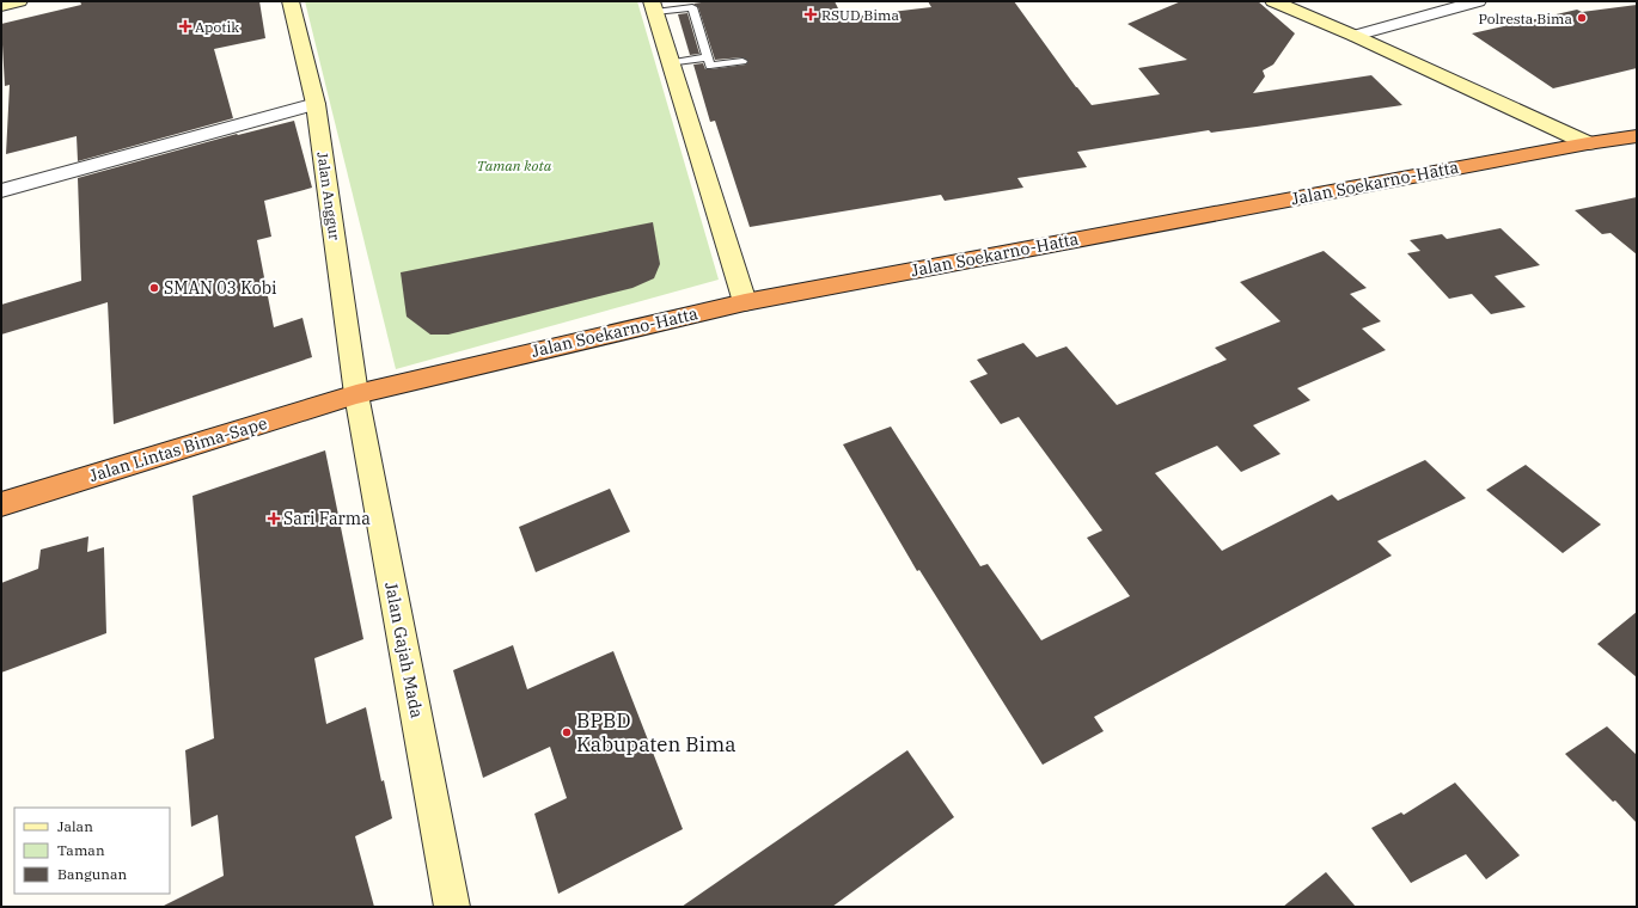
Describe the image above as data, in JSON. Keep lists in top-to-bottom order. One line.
{"streets":{"highway":["Jalan Soekarno-Hatta","Jalan Lintas Bima-Sape"],"street":["Jalan Anggur","Jalan Gajah Mada"]},"crossings":[["Jalan Soekarno-Hatta","Jalan Anggur"],["Jalan Soekarno-Hatta","Jalan Lintas Bima-Sape"],["Jalan Soekarno-Hatta","Jalan Gajah Mada"],["Jalan Anggur","Jalan Lintas Bima-Sape"],["Jalan Anggur","Jalan Gajah Mada"],["Jalan Lintas Bima-Sape","Jalan Gajah Mada"]],"parks":["Taman kota"],"places":{"health":["RSUD Bima","Apotik","Sari Farma"],"other":["Polresta Bima","SMAN 03 Kobi","BPBD Kabupaten Bima"]},"legend":["Jalan","Taman","Bangunan"]}
